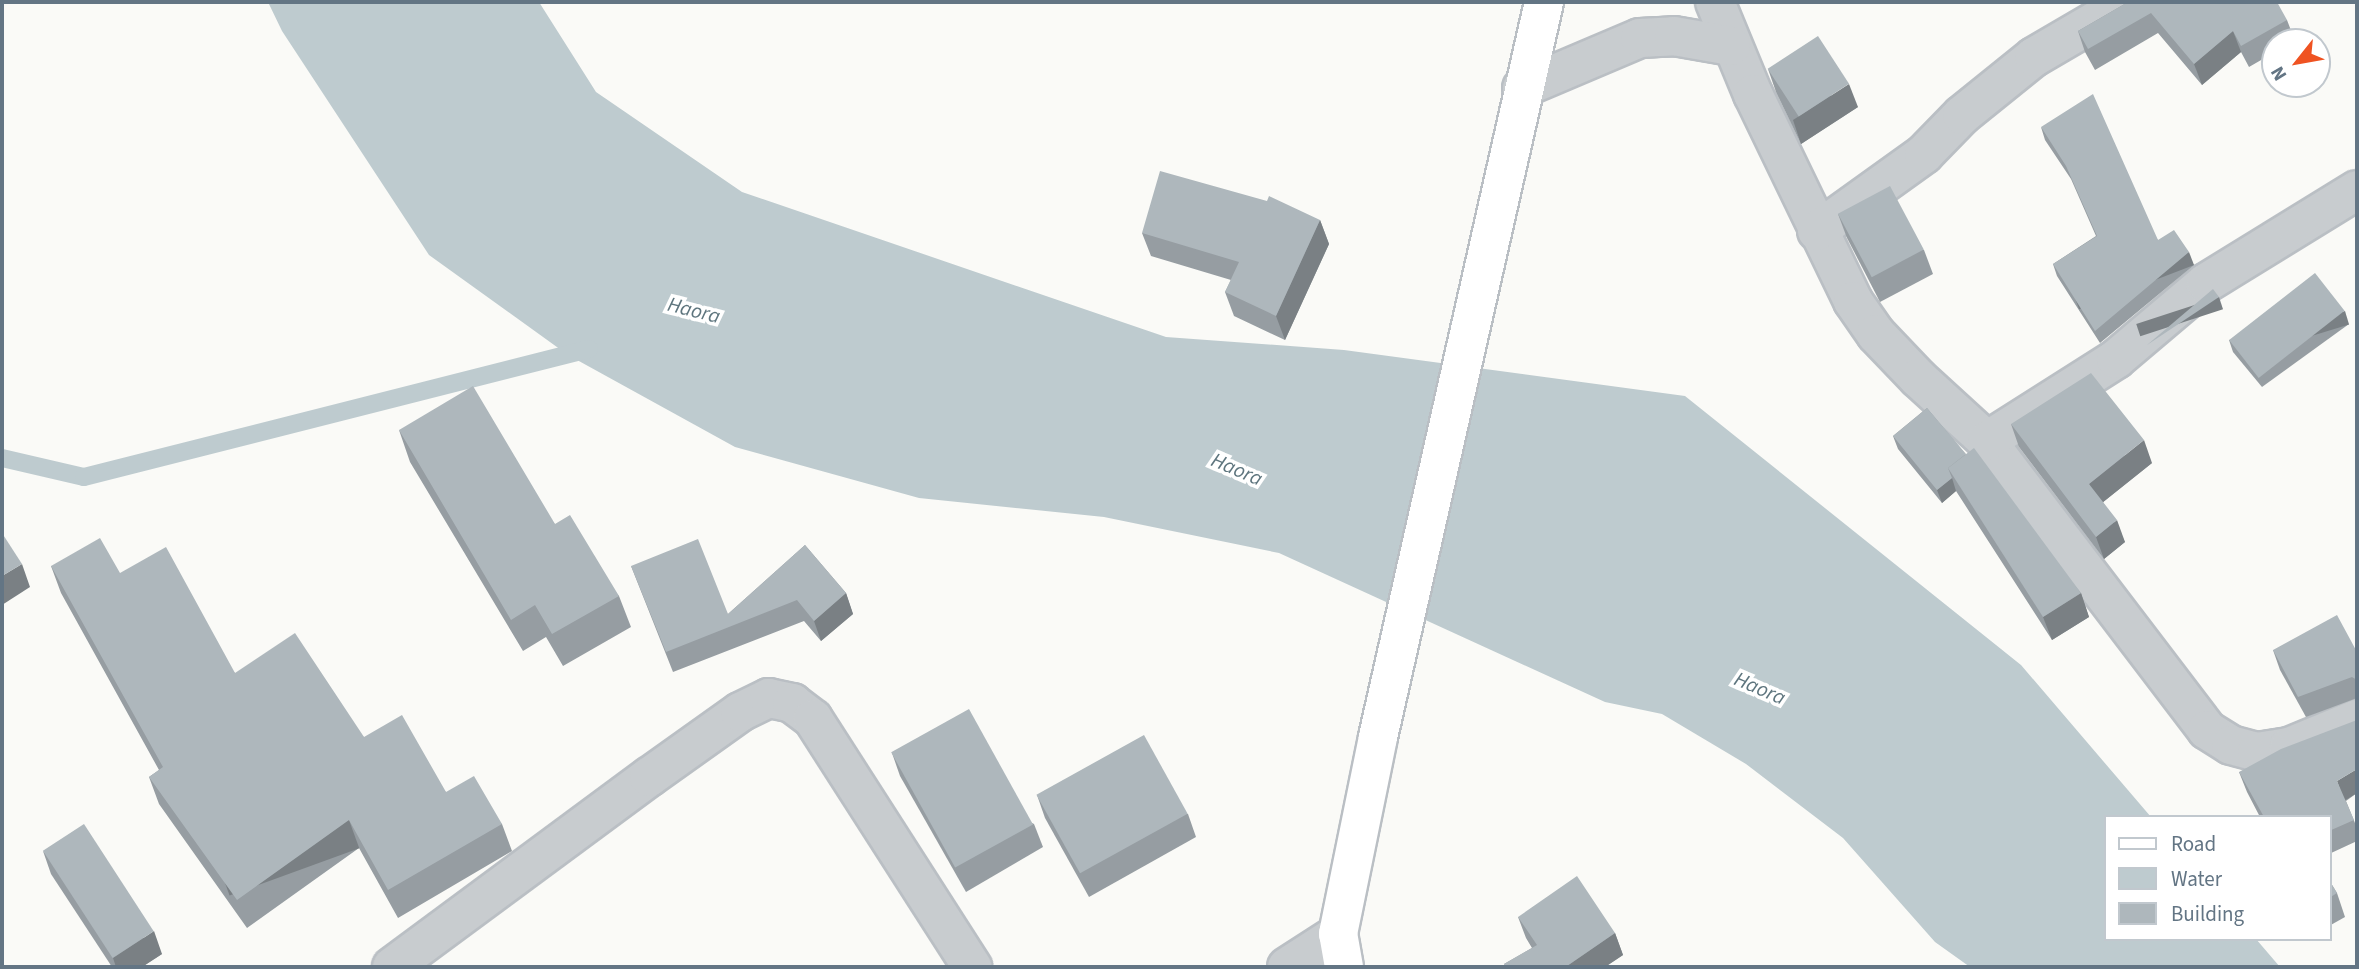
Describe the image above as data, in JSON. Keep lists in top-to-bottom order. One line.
{"water":["Haora"],"legend":["Road","Water","Building"],"north":"bottom left"}
